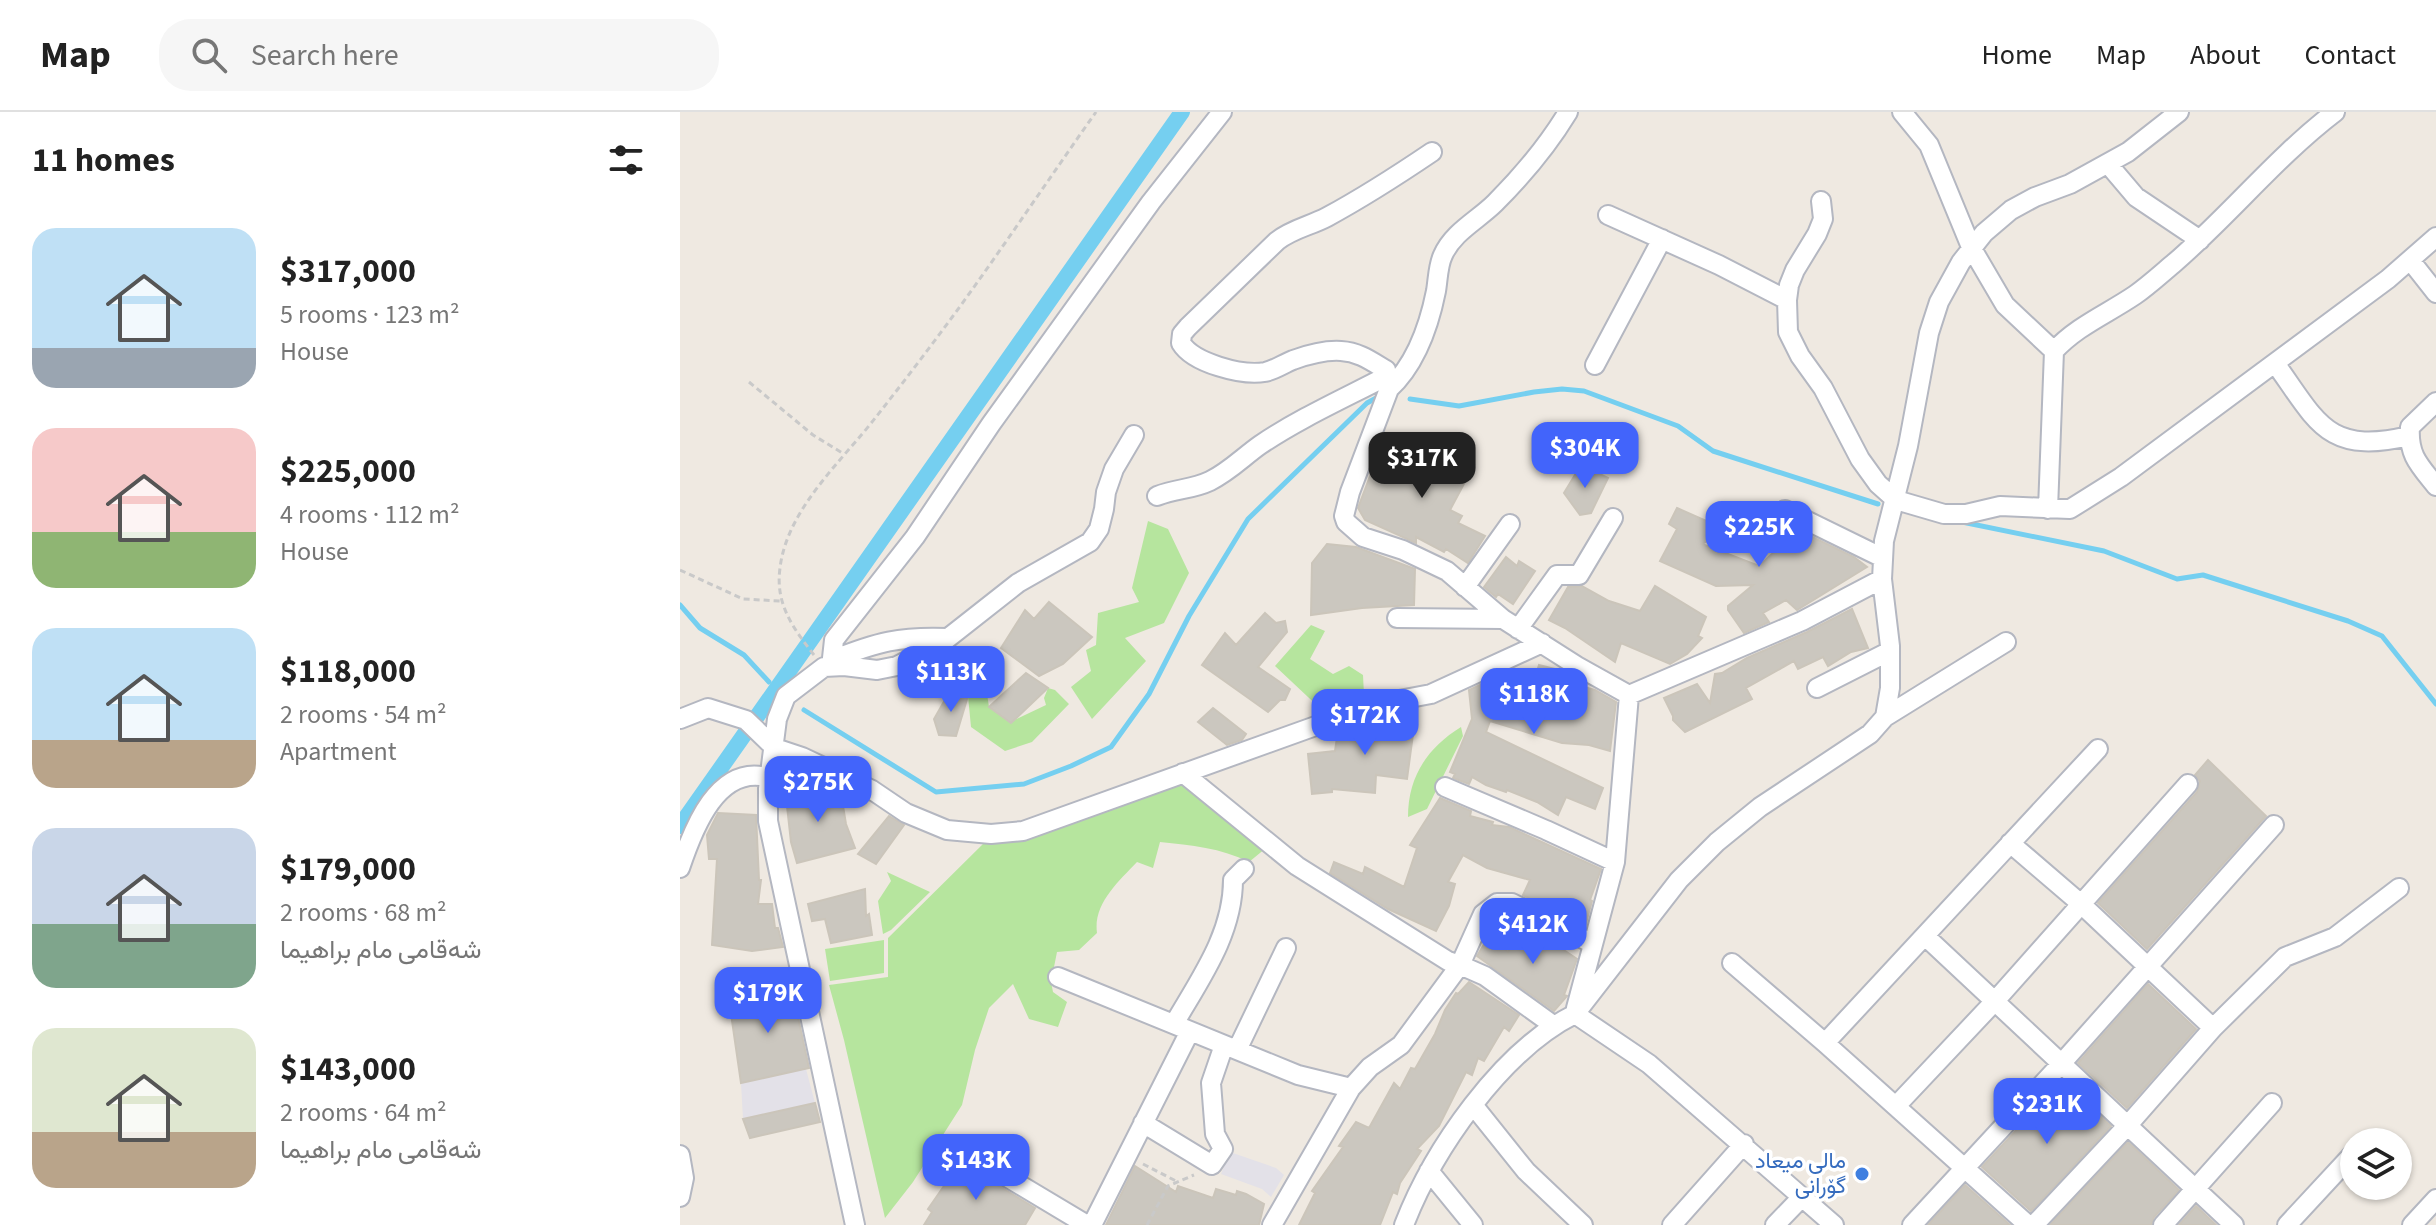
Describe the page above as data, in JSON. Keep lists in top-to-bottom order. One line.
{"places":["مالی میعاد گۆرانی"],"page":{"header":"Map","search":"Search here","nav":["Home","Map","About","Contact"],"heading":"11 homes","list":[{"name":"$317,000","note":"5 rooms · 123 m² · House"},{"name":"$225,000","note":"4 rooms · 112 m² · House"},{"name":"$118,000","note":"2 rooms · 54 m² · Apartment"},{"name":"$179,000","note":"2 rooms · 68 m² · شەقامی مام براهیما"},{"name":"$143,000","note":"2 rooms · 64 m² · شەقامی مام براهیما"}],"price":["$304K","$317K","$225K","$113K","$118K","$172K","$275K","$412K","$179K","$231K","$143K"]}}
